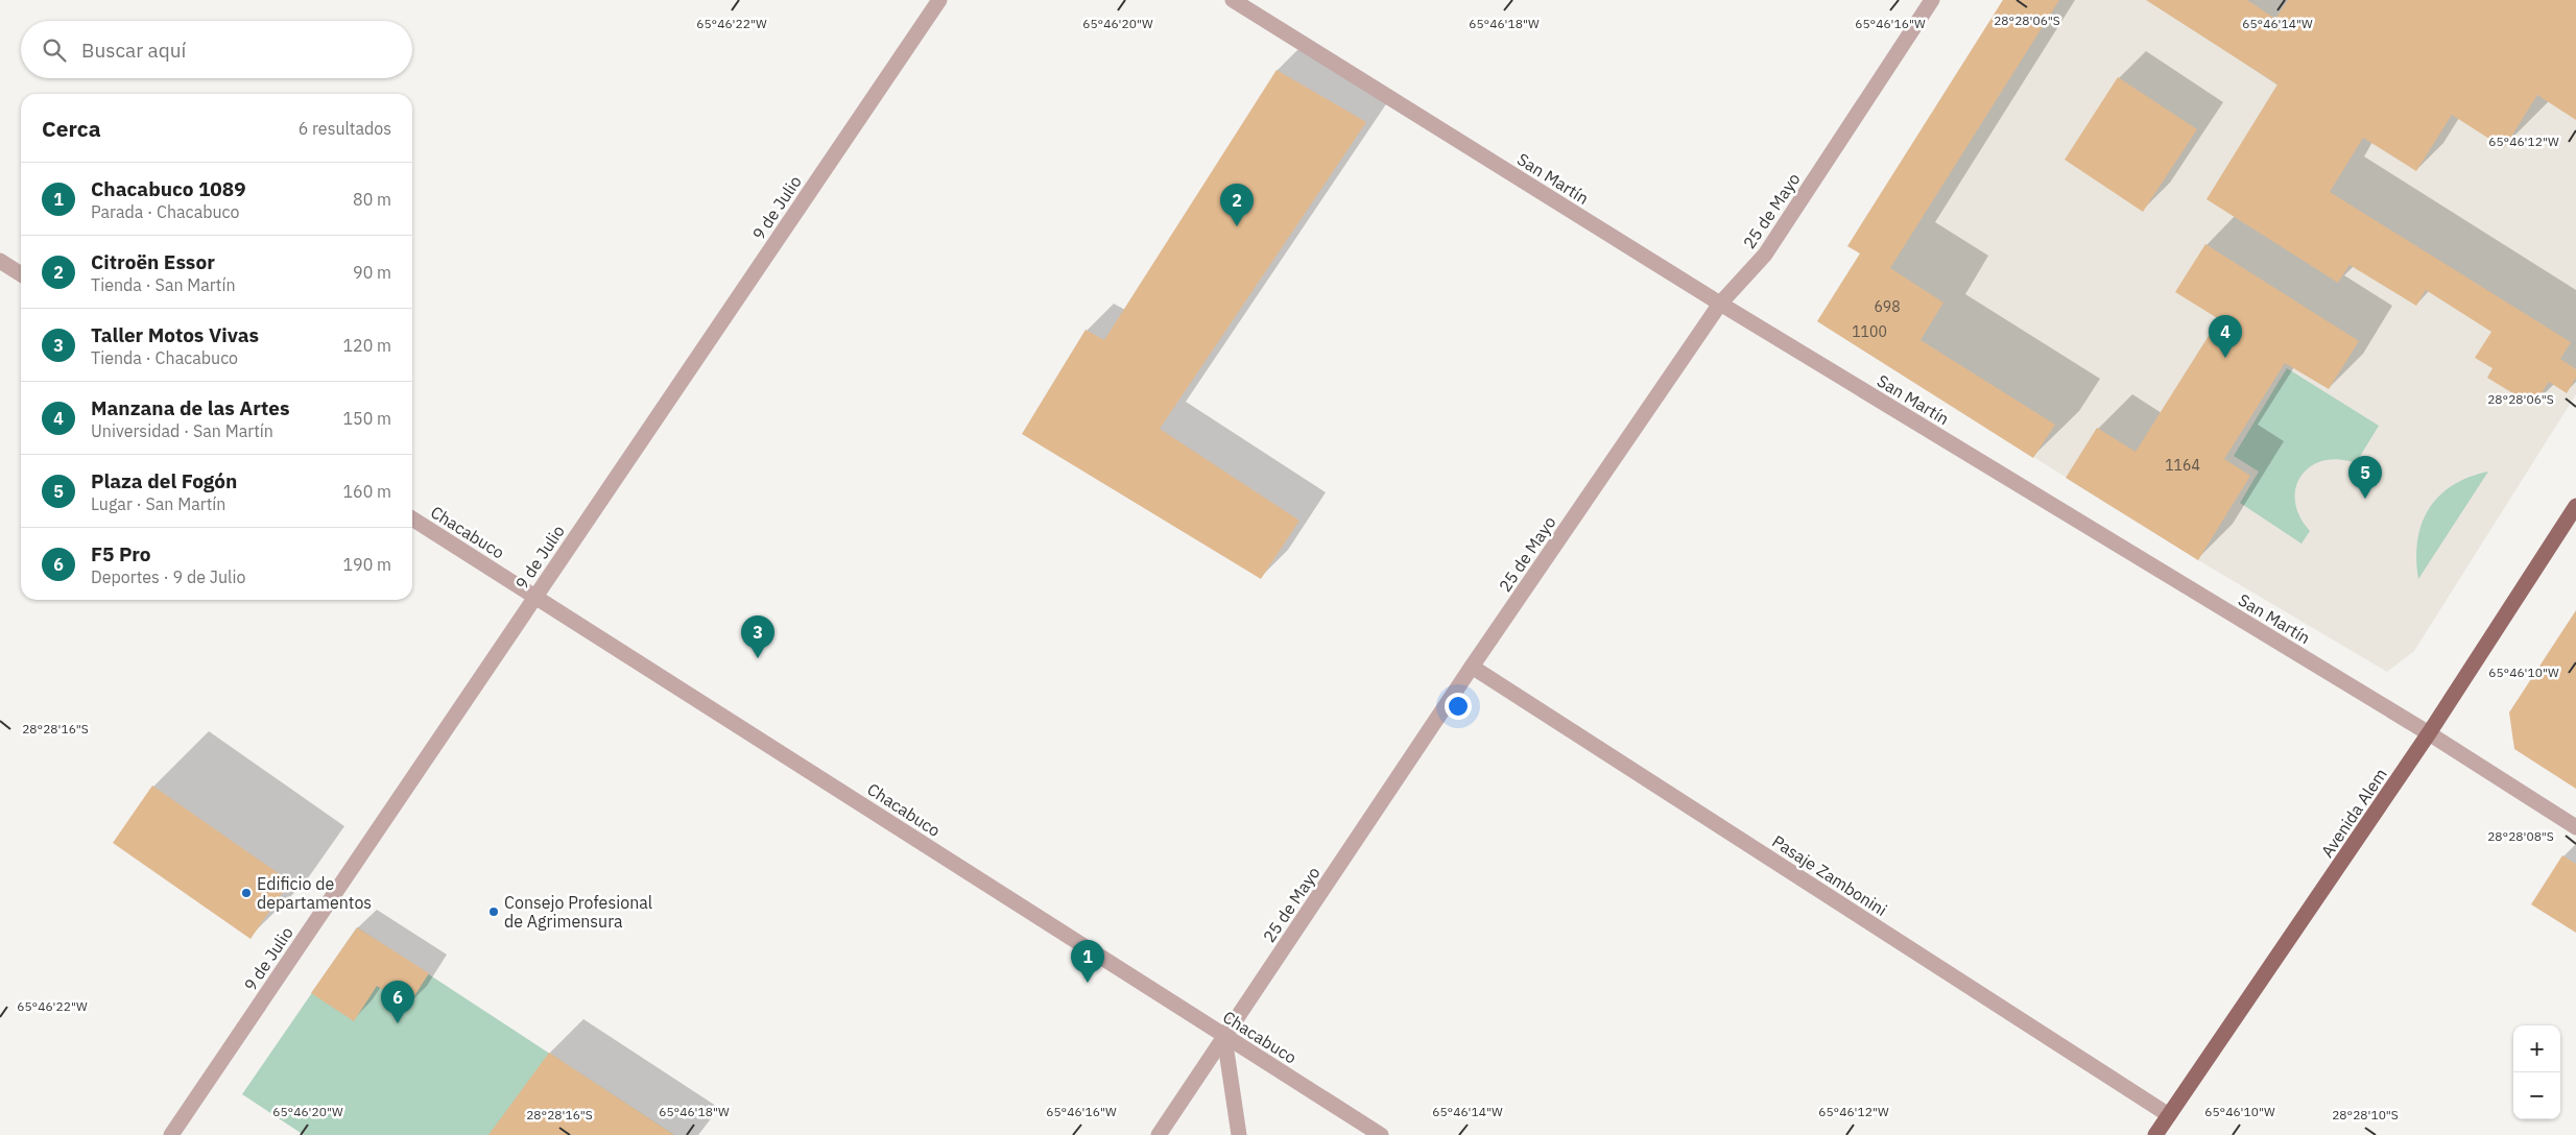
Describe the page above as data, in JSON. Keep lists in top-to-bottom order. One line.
{"streets":{"main road":["Avenida Alem"],"street":["San Martín","9 de Julio","25 de Mayo","Chacabuco","Pasaje Zambonini"]},"crossings":[["San Martín","25 de Mayo"],["San Martín","Avenida Alem"],["9 de Julio","Chacabuco"],["25 de Mayo","Chacabuco"],["25 de Mayo","Pasaje Zambonini"],["Avenida Alem","Pasaje Zambonini"]],"places":["Edificio de departamentos","Consejo Profesional de Agrimensura"],"house_numbers":["698","1100","1164"],"page":{"search":"Buscar aquí","heading":["Cerca","6 resultados"],"list":[{"mark":"1","name":"Chacabuco 1089","note":"Parada · Chacabuco","value":"80 m"},{"mark":"2","name":"Citroën Essor","note":"Tienda · San Martín","value":"90 m"},{"mark":"3","name":"Taller Motos Vivas","note":"Tienda · Chacabuco","value":"120 m"},{"mark":"4","name":"Manzana de las Artes","note":"Universidad · San Martín","value":"150 m"},{"mark":"5","name":"Plaza del Fogón","note":"Lugar · San Martín","value":"160 m"},{"mark":"6","name":"F5 Pro","note":"Deportes · 9 de Julio","value":"190 m"}],"pins":["2","4","5","3","1","6"],"map_buttons":["+","−"]},"coordinates":["28°28'06\"S","65°46'22\"W","65°46'20\"W","65°46'18\"W","65°46'16\"W","65°46'14\"W","65°46'12\"W","65°46'10\"W","28°28'16\"S","28°28'08\"S","28°28'10\"S"]}
